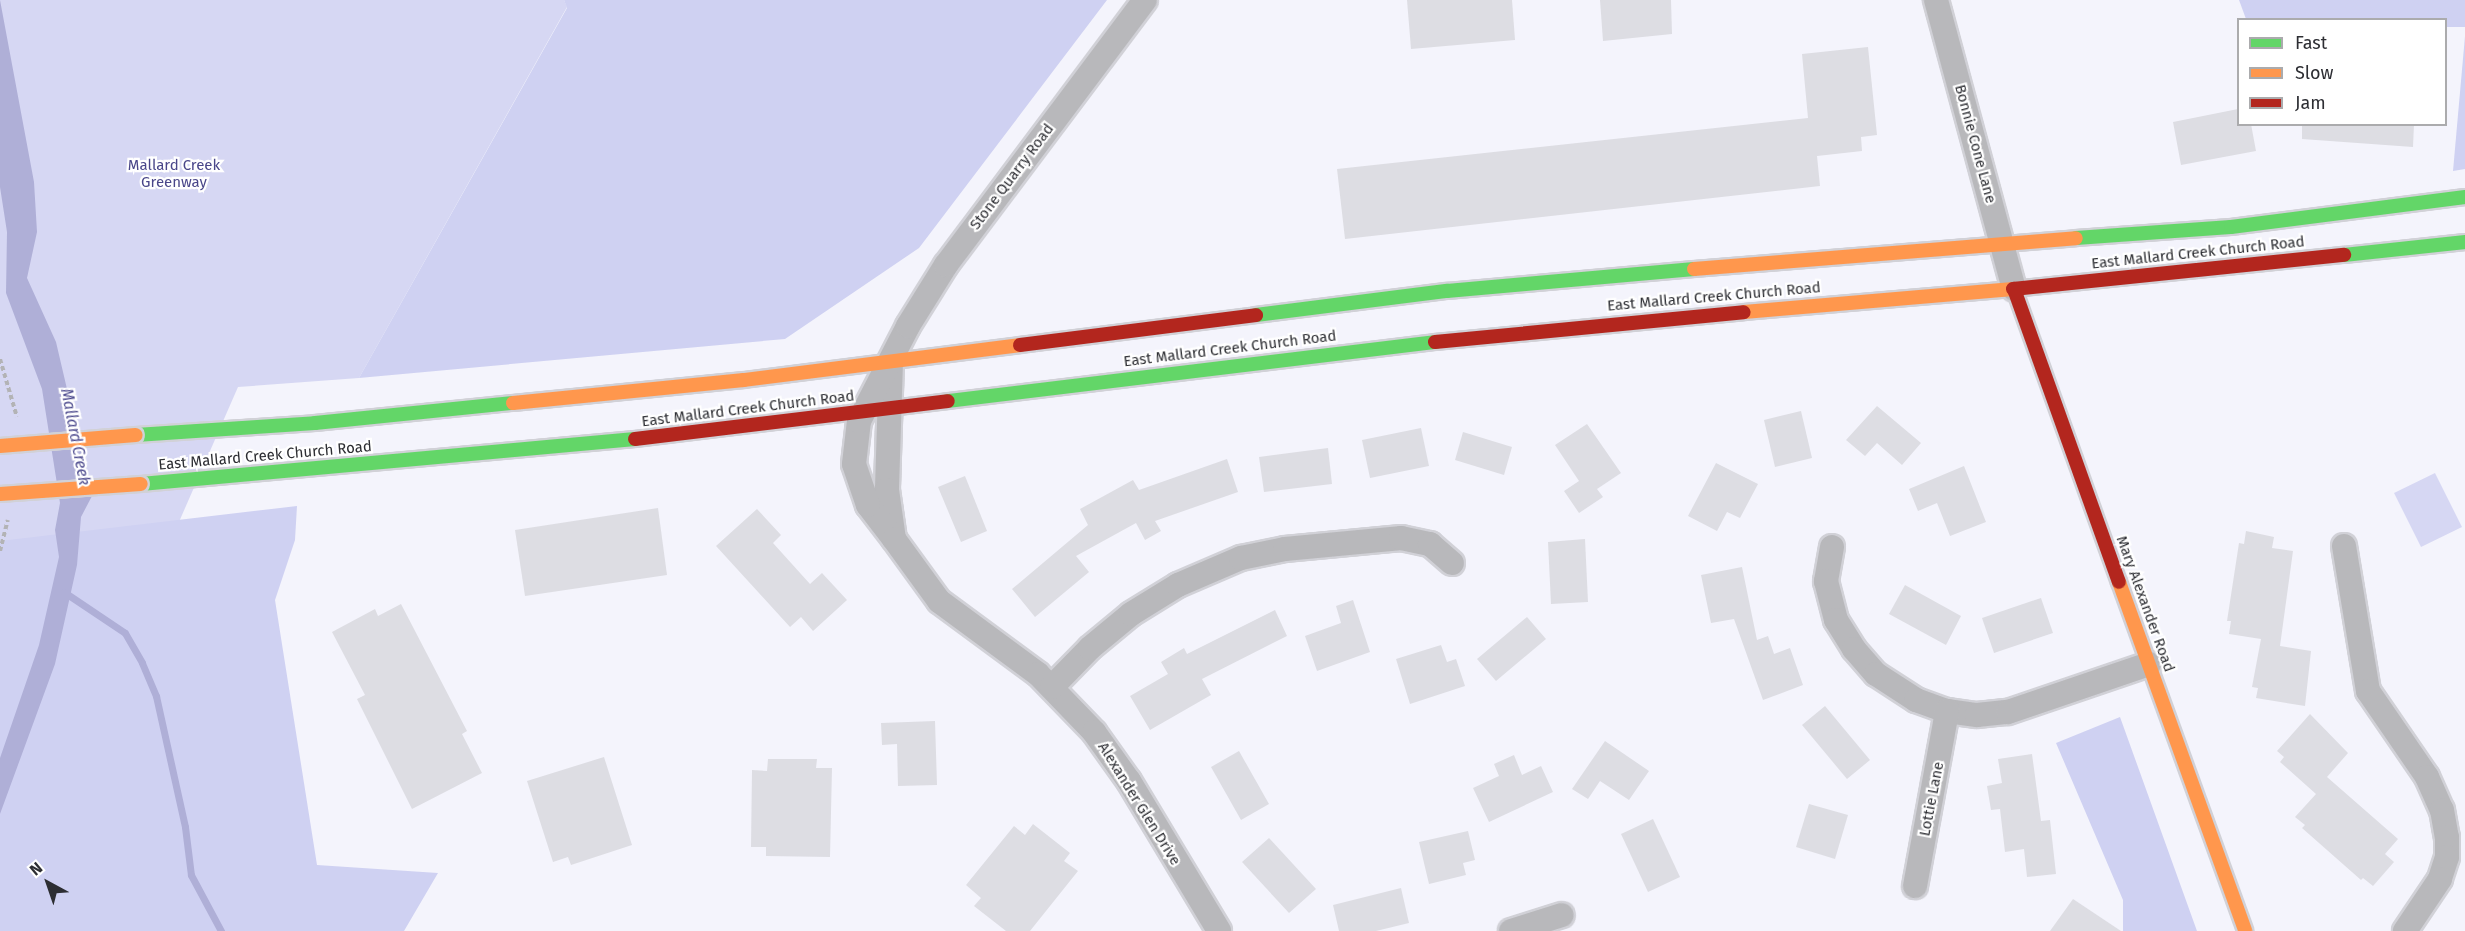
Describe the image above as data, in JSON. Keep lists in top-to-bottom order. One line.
{"streets":{"main road":["East Mallard Creek Church Road","Mary Alexander Road"],"street":["Bonnie Cone Lane","Stone Quarry Road","Lottie Lane","Alexander Glen Drive"]},"crossings":[["Bonnie Cone Lane","East Mallard Creek Church Road"],["Bonnie Cone Lane","Mary Alexander Road"],["Stone Quarry Road","East Mallard Creek Church Road"],["Stone Quarry Road","Alexander Glen Drive"],["East Mallard Creek Church Road","Mary Alexander Road"],["East Mallard Creek Church Road","Alexander Glen Drive"]],"water":["Mallard Creek"],"parks":["Mallard Creek Greenway"],"legend":["Fast","Slow","Jam"],"north":"top left"}
